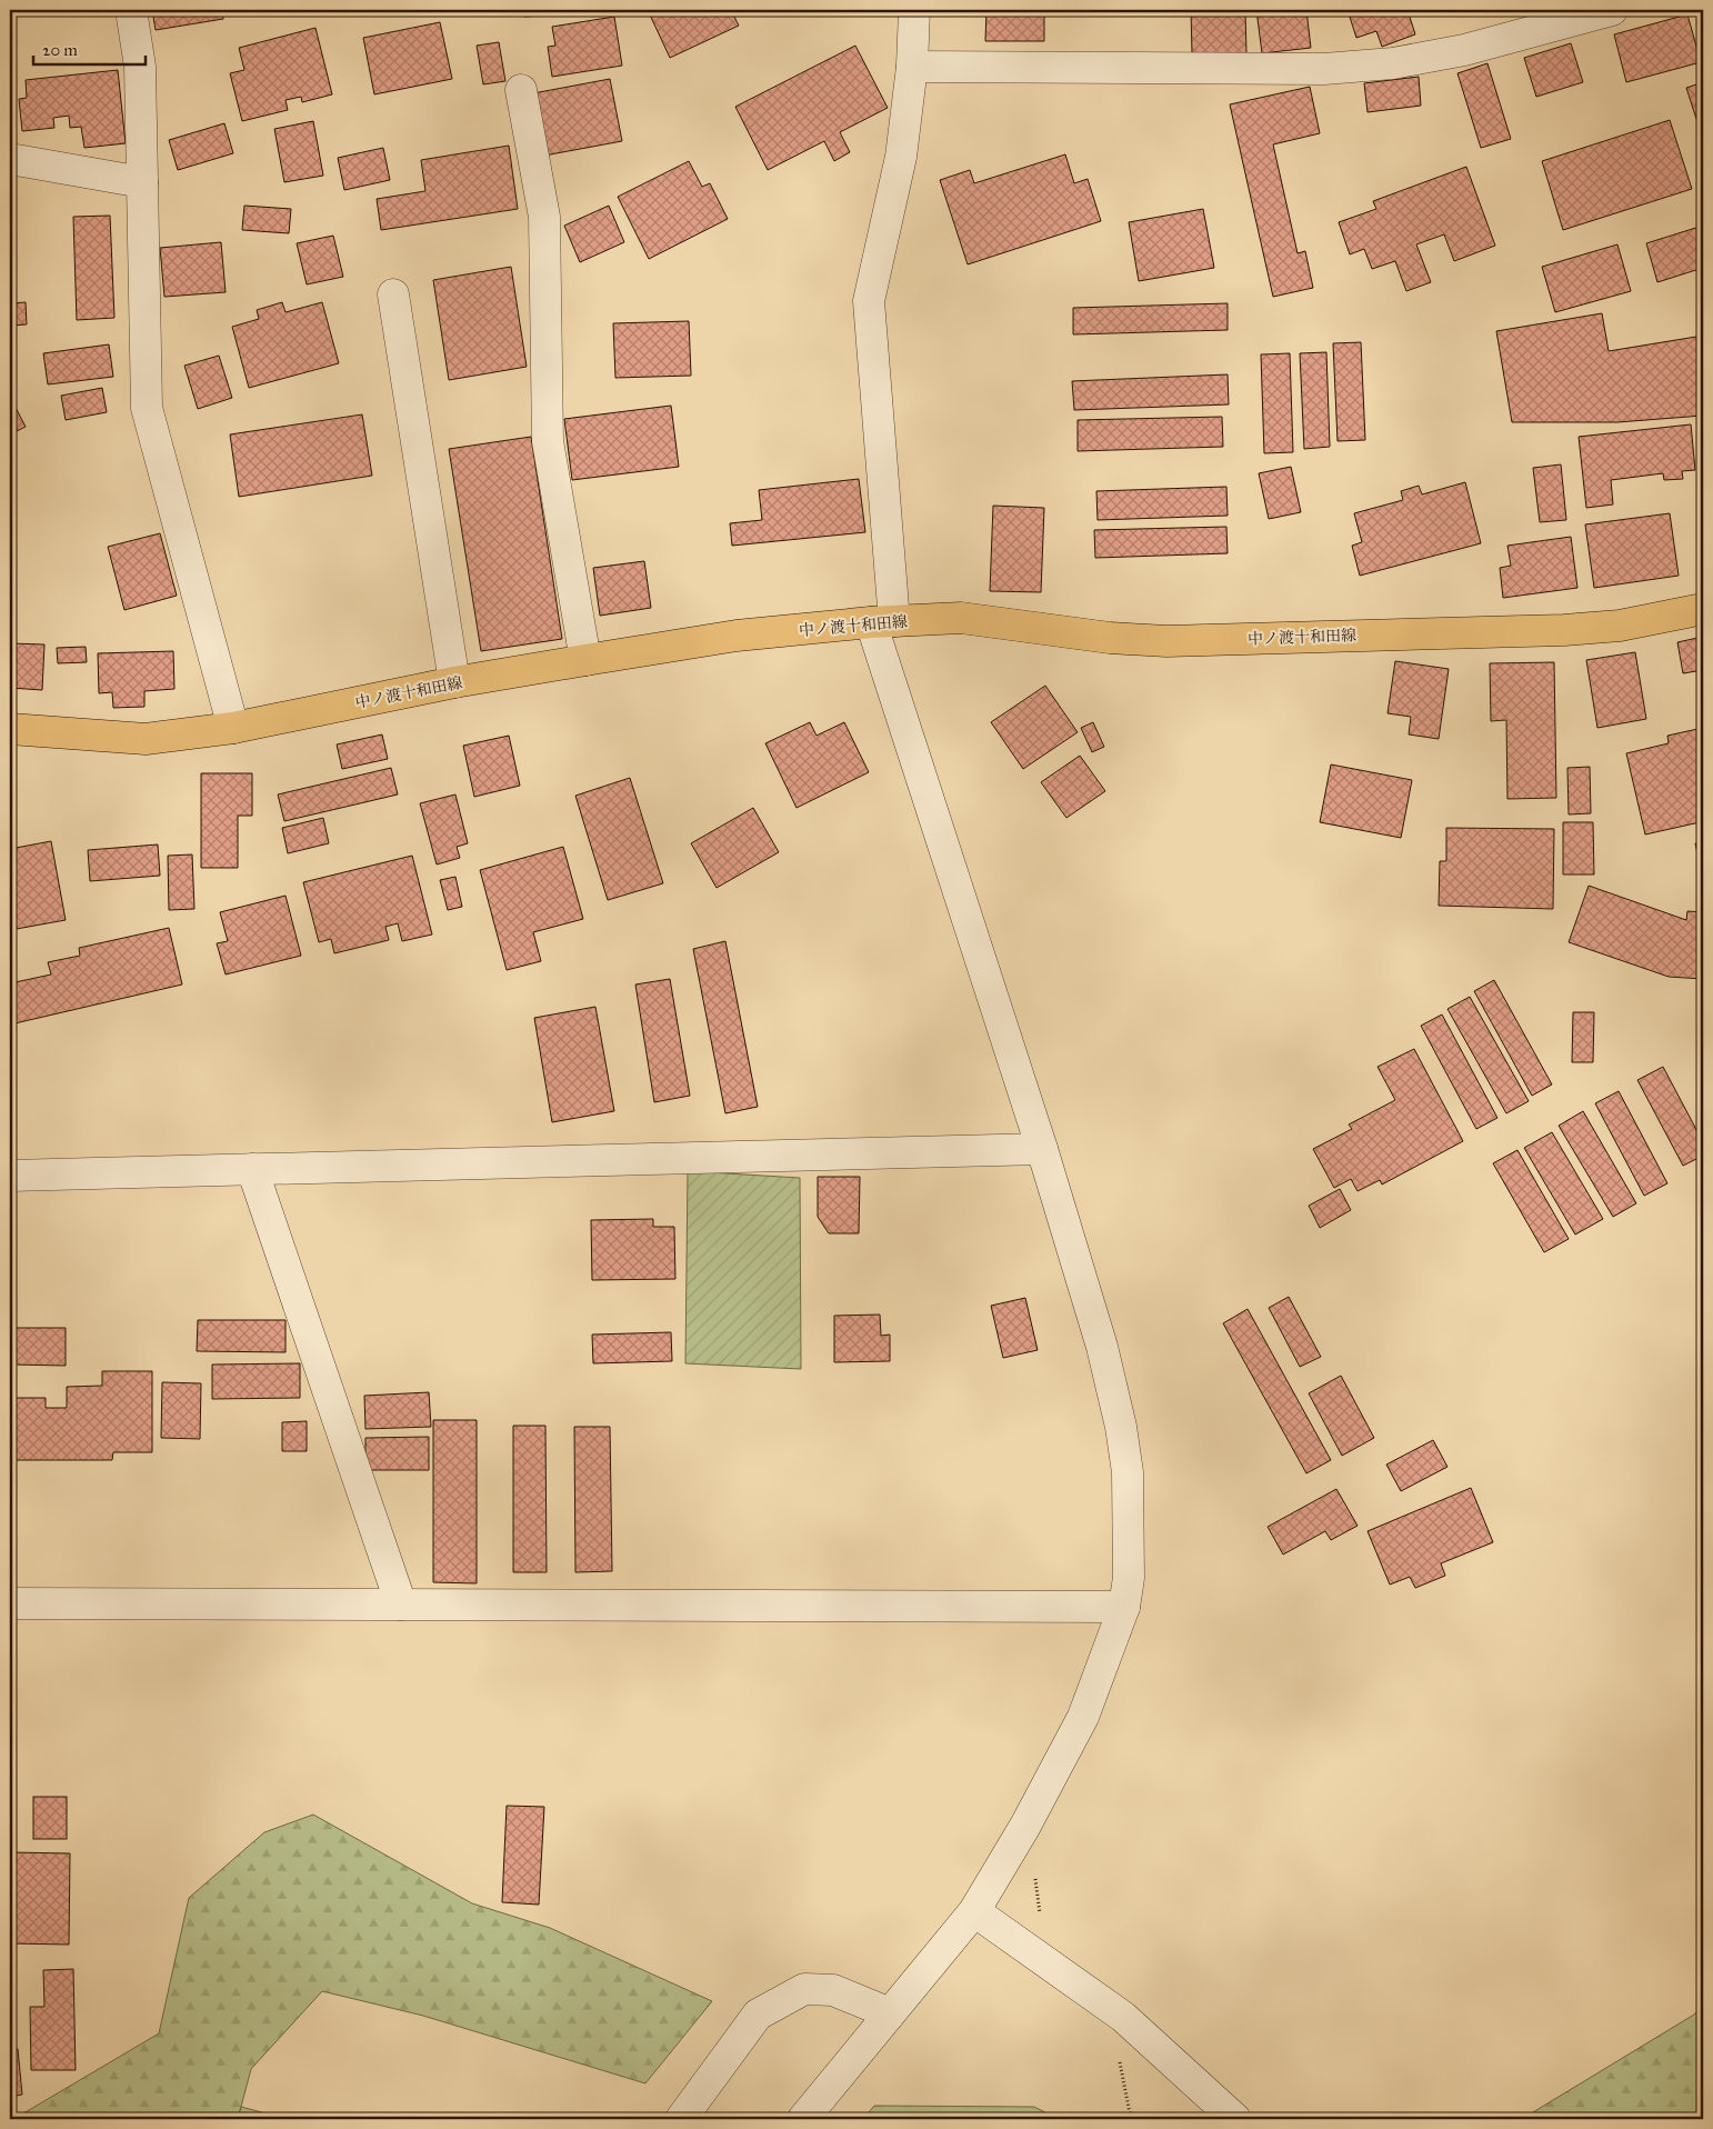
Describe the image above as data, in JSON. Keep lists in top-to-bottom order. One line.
{"streets":{"main road":["中ノ渡十和田線"]},"scale_bar":"20 m"}
